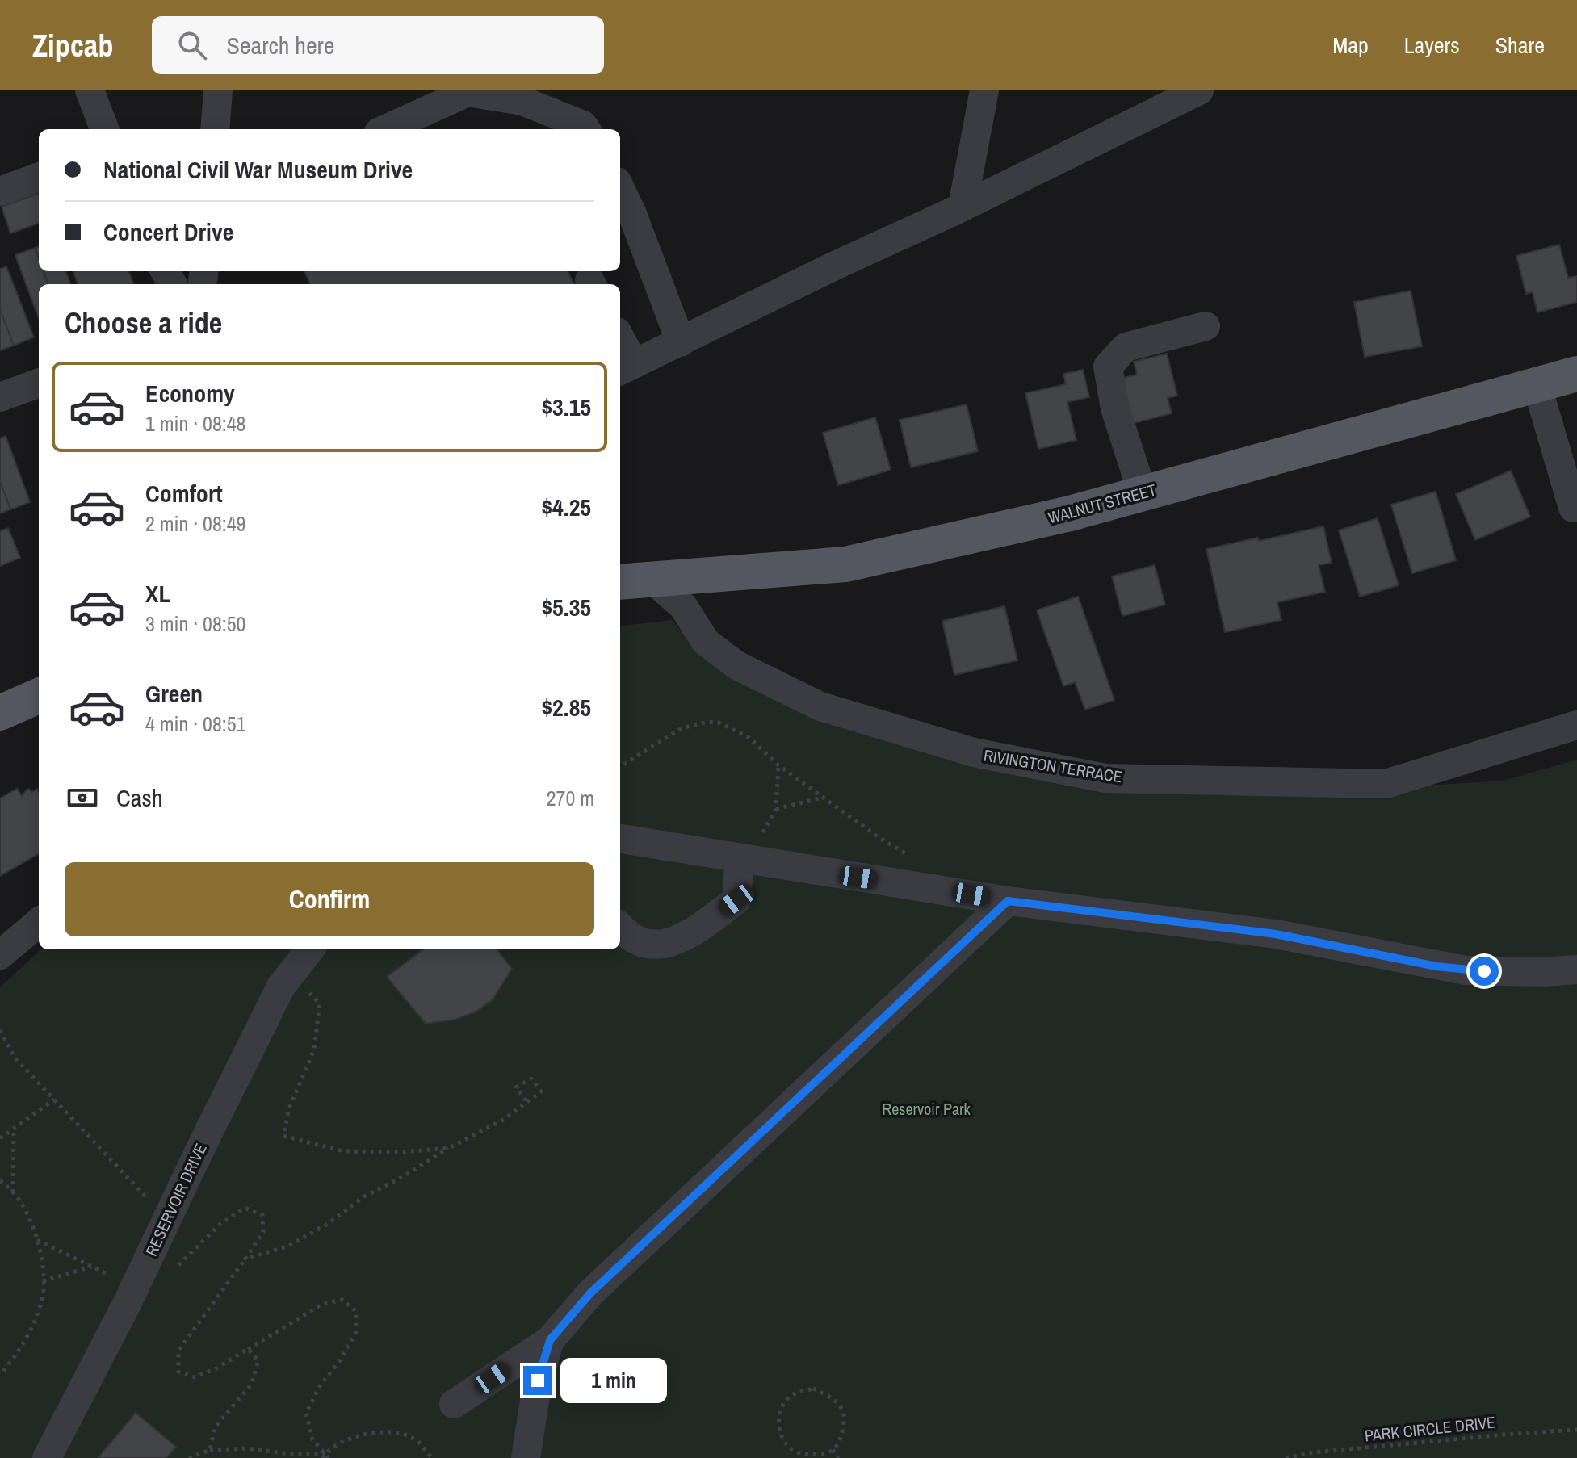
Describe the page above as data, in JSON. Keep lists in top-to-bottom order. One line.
{"streets":{"main road":["WALNUT STREET"],"street":["RIVINGTON TERRACE","RESERVOIR DRIVE"],"path":["PARK CIRCLE DRIVE"]},"crossings":[["WALNUT STREET","RIVINGTON TERRACE"]],"parks":["Reservoir Park"],"page":{"header":"Zipcab","search":"Search here","nav":["Map","Layers","Share"],"banner":["National Civil War Museum Drive","Concert Drive"],"heading":"Choose a ride","list":[{"name":"Economy","note":"1 min · 08:48","value":"$3.15"},{"name":"Comfort","note":"2 min · 08:49","value":"$4.25"},{"name":"XL","note":"3 min · 08:50","value":"$5.35"},{"name":"Green","note":"4 min · 08:51","value":"$2.85"}],"pay":["Cash","270 m"],"buttons":"Confirm","bubble":"1 min"}}
